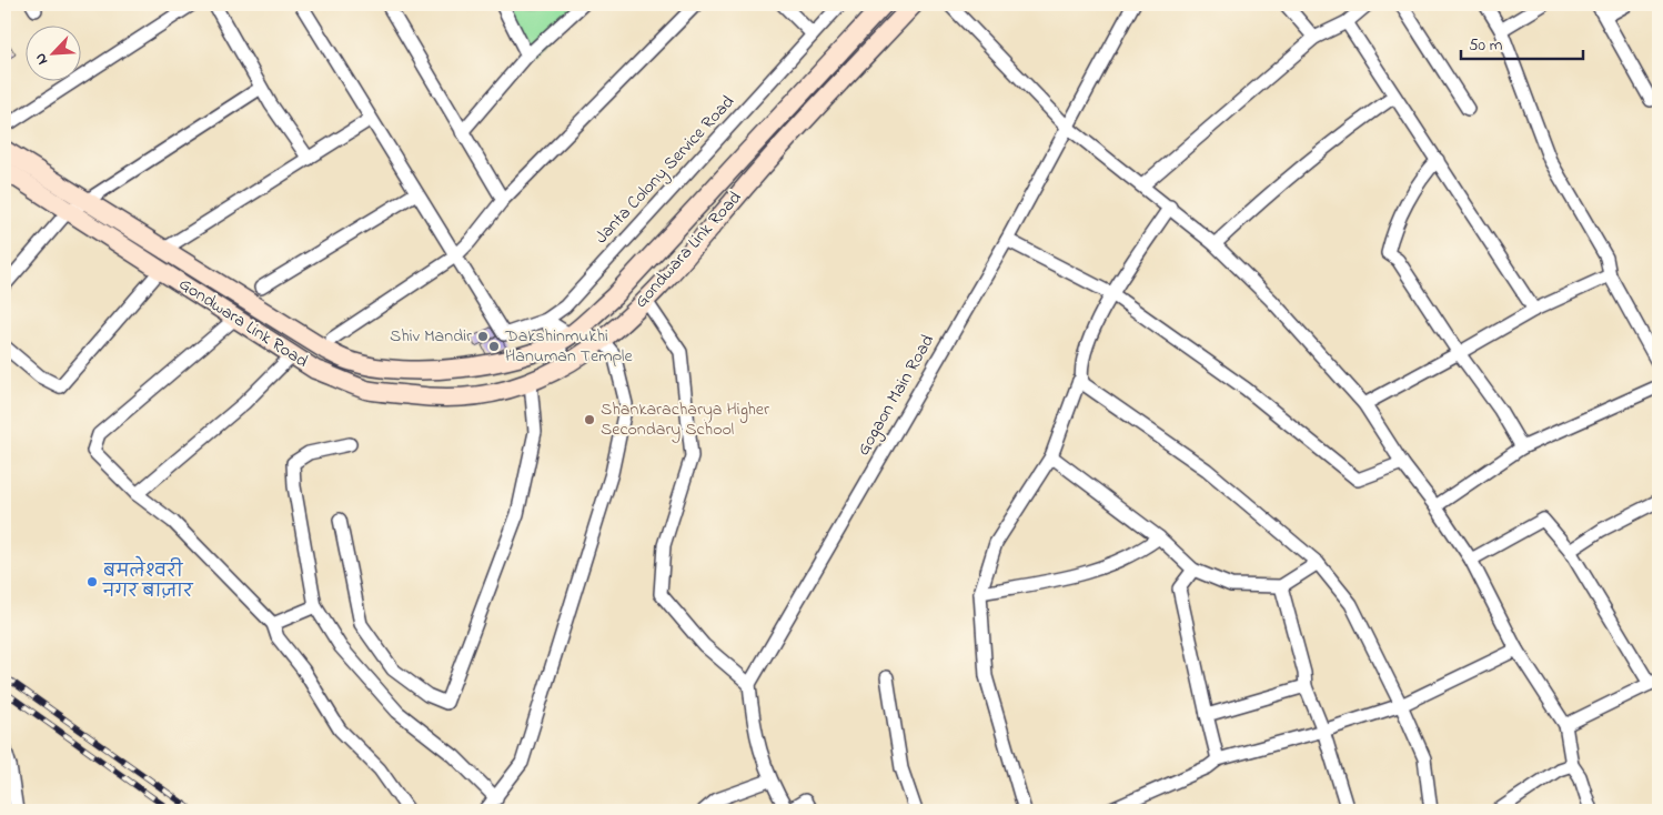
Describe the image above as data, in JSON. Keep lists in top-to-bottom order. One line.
{"streets":{"street":["Janta Colony Service Road","Gondwara Link Road","Gogaon Main Road"]},"places":["Shiv Mandir","Dakshinmukhi Hanuman Temple","Shankaracharya Higher Secondary School","बमलेश्वरी नगर बाज़ार"],"scale_bar":"50 m","north":"bottom left"}
